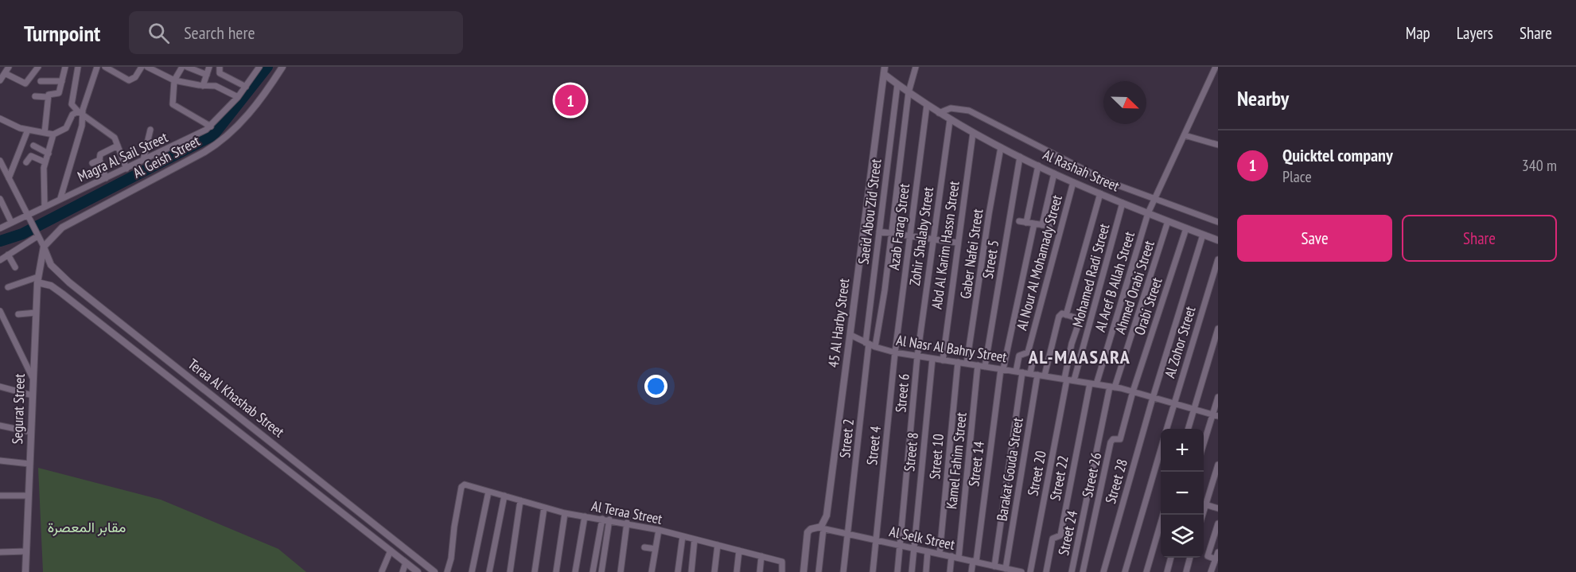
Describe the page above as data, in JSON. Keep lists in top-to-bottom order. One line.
{"streets":{"street":["Magra Al Sail Street","Al Geish Street","Al Rashah Street","Saeid Abou Zid Street","Azab Farag Street","Zohir Shalaby Street","Abd Al Karim Hassn Street","Gaber Nafei Street","Street 5","Al Nour Al Mohamady Street","Mohamed Radi Street","Al Aref B Allah Street","Ahmed Orabi Street","Orabi Street","45 Al Harby Street","Al Zohor Street","Al Nasr Al Bahry Street","Street 6","Teraa Al Khashab Street","Segurat Street","Street 2","Street 4","Street 8","Street 10","Kamel Fahim Street","Street 14","Barakat Gouda Street","Street 20","Street 26","Street 22","Street 28","Al Teraa Street","Street 24","Al Selk Street"]},"crossings":[["Magra Al Sail Street","Teraa Al Khashab Street"],["Al Geish Street","Teraa Al Khashab Street"],["Al Geish Street","Segurat Street"],["Al Rashah Street","Saeid Abou Zid Street"],["Al Rashah Street","Azab Farag Street"],["Al Rashah Street","Zohir Shalaby Street"],["Al Rashah Street","Abd Al Karim Hassn Street"],["Al Rashah Street","Gaber Nafei Street"],["Al Rashah Street","Street 5"],["Al Rashah Street","Al Nour Al Mohamady Street"],["Al Rashah Street","Mohamed Radi Street"],["Al Rashah Street","Al Aref B Allah Street"],["Al Rashah Street","Ahmed Orabi Street"],["Al Rashah Street","Orabi Street"],["Al Rashah Street","45 Al Harby Street"],["Al Rashah Street","Street 28"],["Saeid Abou Zid Street","Al Nasr Al Bahry Street"],["Saeid Abou Zid Street","Street 2"],["Azab Farag Street","Al Nasr Al Bahry Street"],["Azab Farag Street","Street 4"],["Zohir Shalaby Street","Al Nasr Al Bahry Street"],["Zohir Shalaby Street","Street 6"],["Abd Al Karim Hassn Street","Al Nasr Al Bahry Street"],["Gaber Nafei Street","Al Nasr Al Bahry Street"],["Street 5","Al Nasr Al Bahry Street"],["Al Nour Al Mohamady Street","Al Nasr Al Bahry Street"],["Mohamed Radi Street","Al Nasr Al Bahry Street"],["Al Aref B Allah Street","Al Nasr Al Bahry Street"],["Al Aref B Allah Street","Street 22"],["Ahmed Orabi Street","Al Nasr Al Bahry Street"],["Ahmed Orabi Street","Street 24"],["Orabi Street","Al Nasr Al Bahry Street"],["Orabi Street","Street 26"],["45 Al Harby Street","Al Nasr Al Bahry Street"],["45 Al Harby Street","Al Selk Street"],["Al Zohor Street","Al Nasr Al Bahry Street"],["Al Nasr Al Bahry Street","Street 6"],["Al Nasr Al Bahry Street","Street 2"],["Al Nasr Al Bahry Street","Street 4"],["Al Nasr Al Bahry Street","Street 8"],["Al Nasr Al Bahry Street","Street 10"],["Al Nasr Al Bahry Street","Kamel Fahim Street"],["Al Nasr Al Bahry Street","Street 14"],["Al Nasr Al Bahry Street","Barakat Gouda Street"],["Al Nasr Al Bahry Street","Street 20"],["Al Nasr Al Bahry Street","Street 26"],["Al Nasr Al Bahry Street","Street 22"],["Al Nasr Al Bahry Street","Street 28"],["Al Nasr Al Bahry Street","Street 24"],["Street 6","Al Selk Street"],["Teraa Al Khashab Street","Segurat Street"],["Street 2","Al Selk Street"],["Street 4","Al Selk Street"],["Street 8","Al Selk Street"],["Street 10","Al Selk Street"],["Kamel Fahim Street","Al Selk Street"],["Street 14","Al Selk Street"],["Barakat Gouda Street","Al Selk Street"]],"districts":["AL-MAASARA"],"parks":["مقابر المعصرة"],"north":"bottom right","page":{"header":"Turnpoint","search":"Search here","nav":["Map","Layers","Share"],"heading":"Nearby","pins":"1","list":[{"mark":"1","name":"Quicktel company","note":"Place","value":"340 m"}],"buttons":["Save","Share"],"map_buttons":["+","−"]}}
